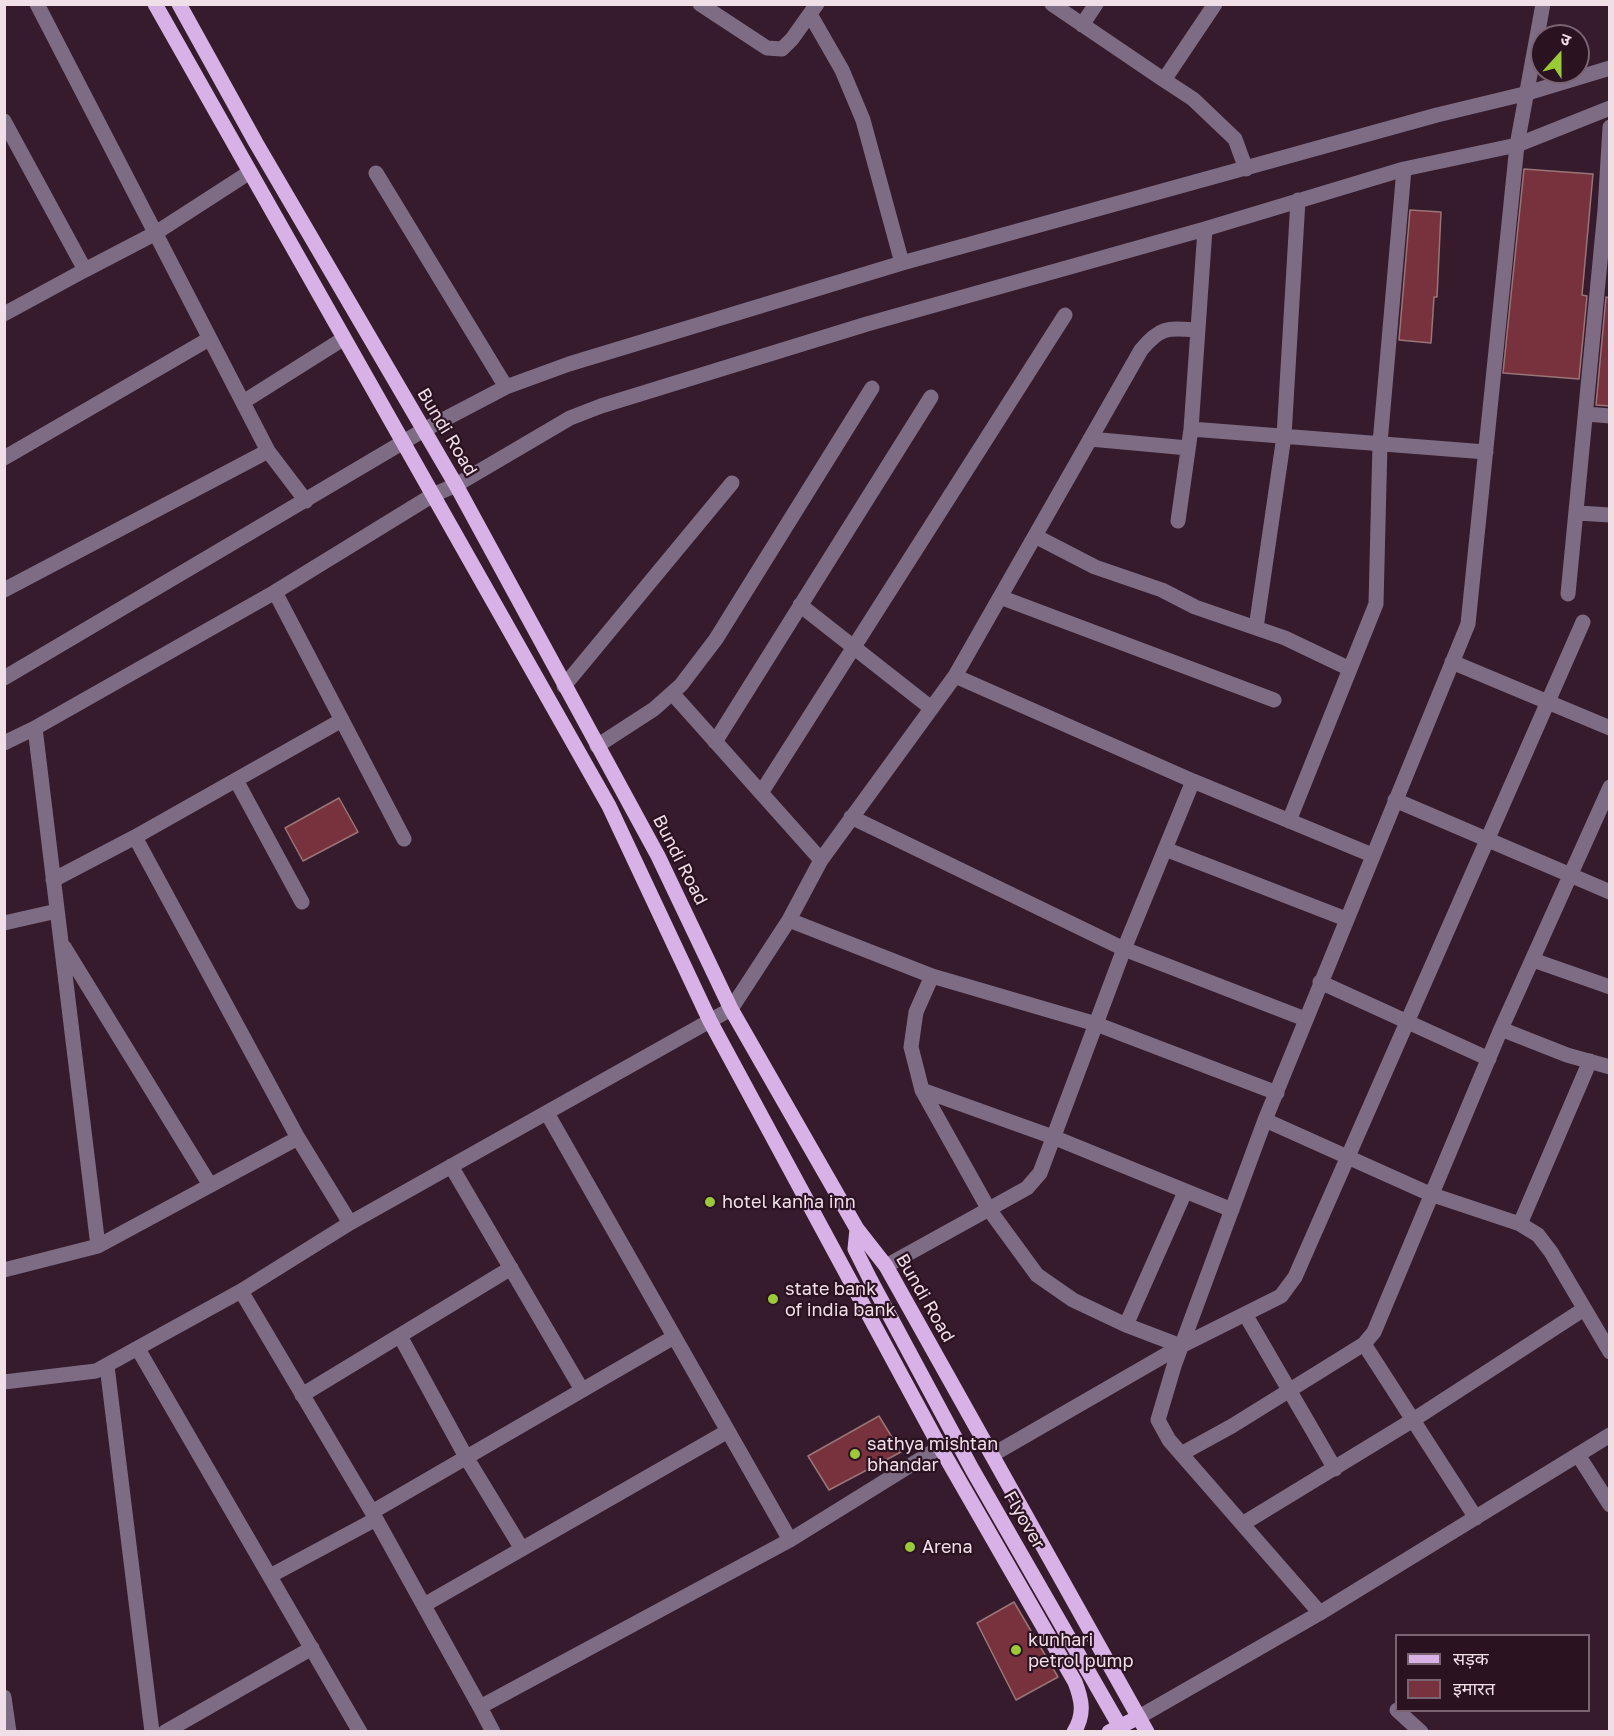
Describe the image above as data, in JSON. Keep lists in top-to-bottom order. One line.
{"streets":{"main road":["Bundi Road","Flyover"]},"crossings":[["Bundi Road","Flyover"]],"places":["hotel kanha inn","state bank of india bank","sathya mishtan bhandar","Arena","kunhari petrol pump"],"legend":["सड़क","इमारत"],"north":"top"}
